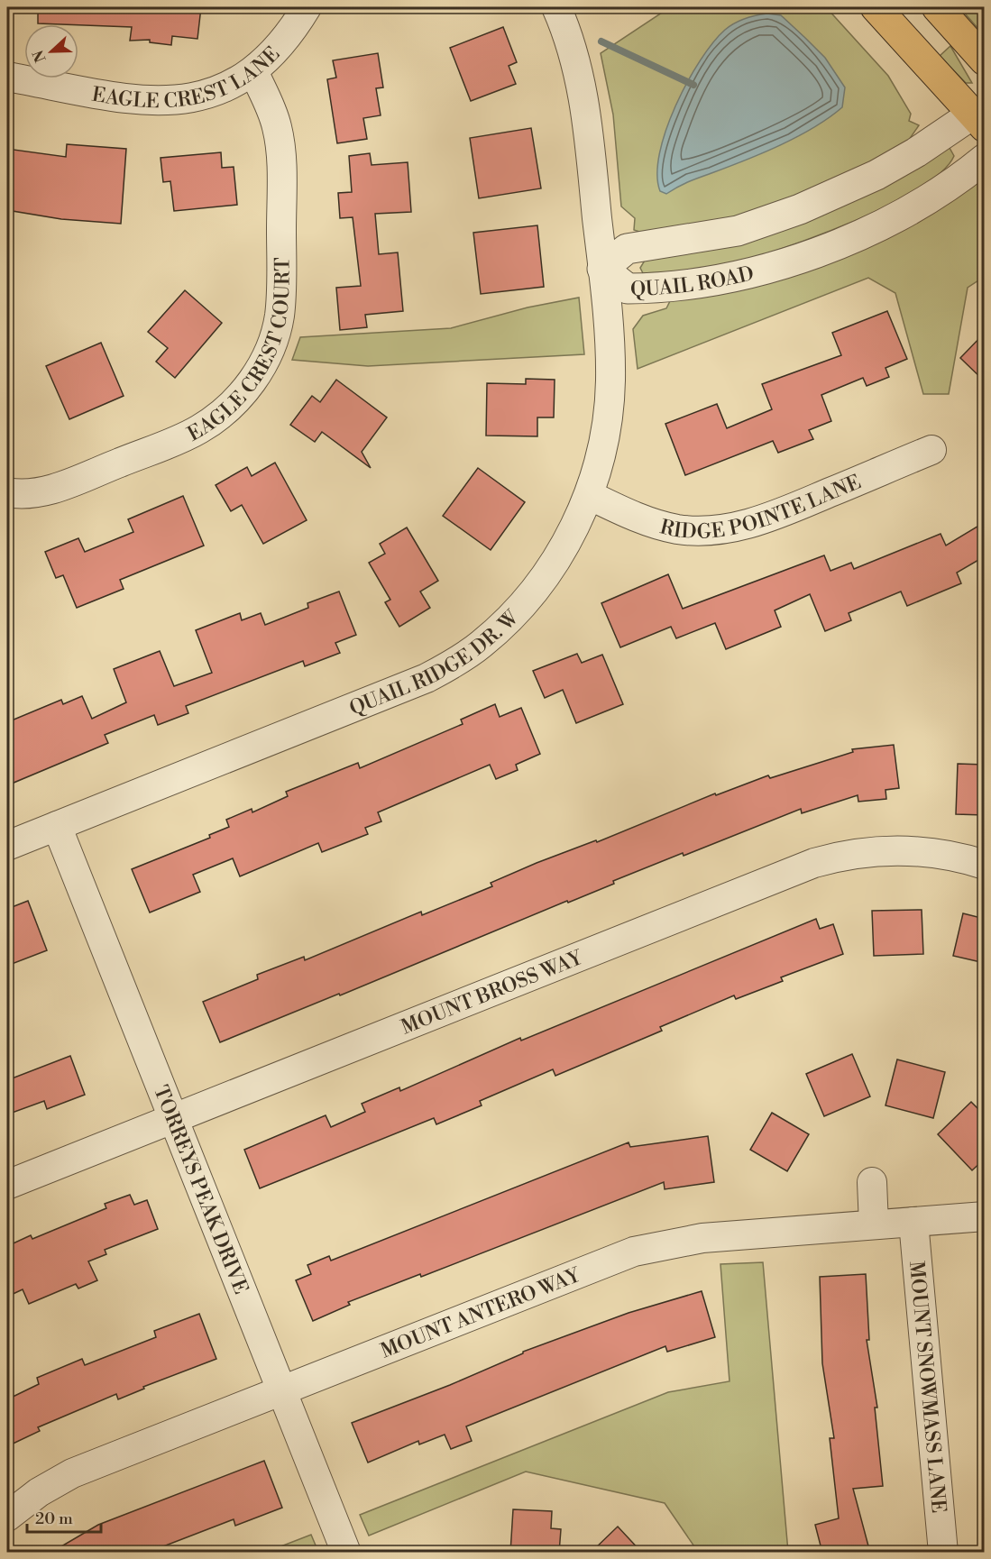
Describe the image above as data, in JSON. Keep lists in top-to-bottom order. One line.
{"streets":{"street":["EAGLE CREST LANE","QUAIL ROAD","EAGLE CREST COURT","RIDGE POINTE LANE","QUAIL RIDGE DR. W","MOUNT BROSS WAY","TORREYS PEAK DRIVE","MOUNT ANTERO WAY","MOUNT SNOWMASS LANE"]},"crossings":[["EAGLE CREST LANE","EAGLE CREST COURT"],["QUAIL ROAD","QUAIL RIDGE DR. W"],["RIDGE POINTE LANE","QUAIL RIDGE DR. W"],["QUAIL RIDGE DR. W","TORREYS PEAK DRIVE"],["MOUNT BROSS WAY","TORREYS PEAK DRIVE"],["TORREYS PEAK DRIVE","MOUNT ANTERO WAY"],["MOUNT ANTERO WAY","MOUNT SNOWMASS LANE"]],"scale_bar":"20 m","north":"left"}
